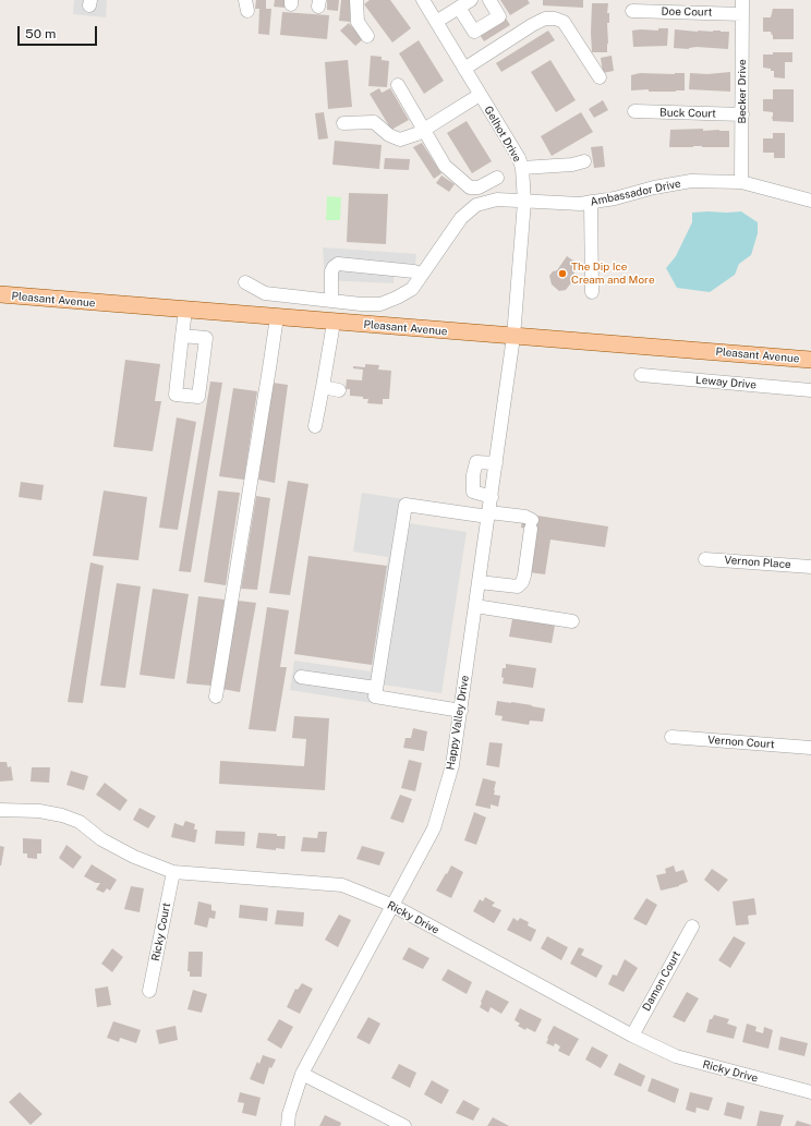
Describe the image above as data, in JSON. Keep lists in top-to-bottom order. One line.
{"streets":{"main road":["Pleasant Avenue"],"street":["Doe Court","Becker Drive","Buck Court","Gelhot Drive","Ambassador Drive","Leway Drive","Vernon Place","Happy Valley Drive","Vernon Court","Ricky Drive","Ricky Court","Damon Court"]},"crossings":[["Doe Court","Becker Drive"],["Becker Drive","Buck Court"],["Becker Drive","Ambassador Drive"],["Gelhot Drive","Ambassador Drive"],["Gelhot Drive","Pleasant Avenue"],["Gelhot Drive","Happy Valley Drive"],["Pleasant Avenue","Happy Valley Drive"],["Happy Valley Drive","Ricky Drive"],["Ricky Drive","Ricky Court"],["Ricky Drive","Damon Court"]],"places":["The Dip Ice Cream and More"],"scale_bar":"50 m"}
